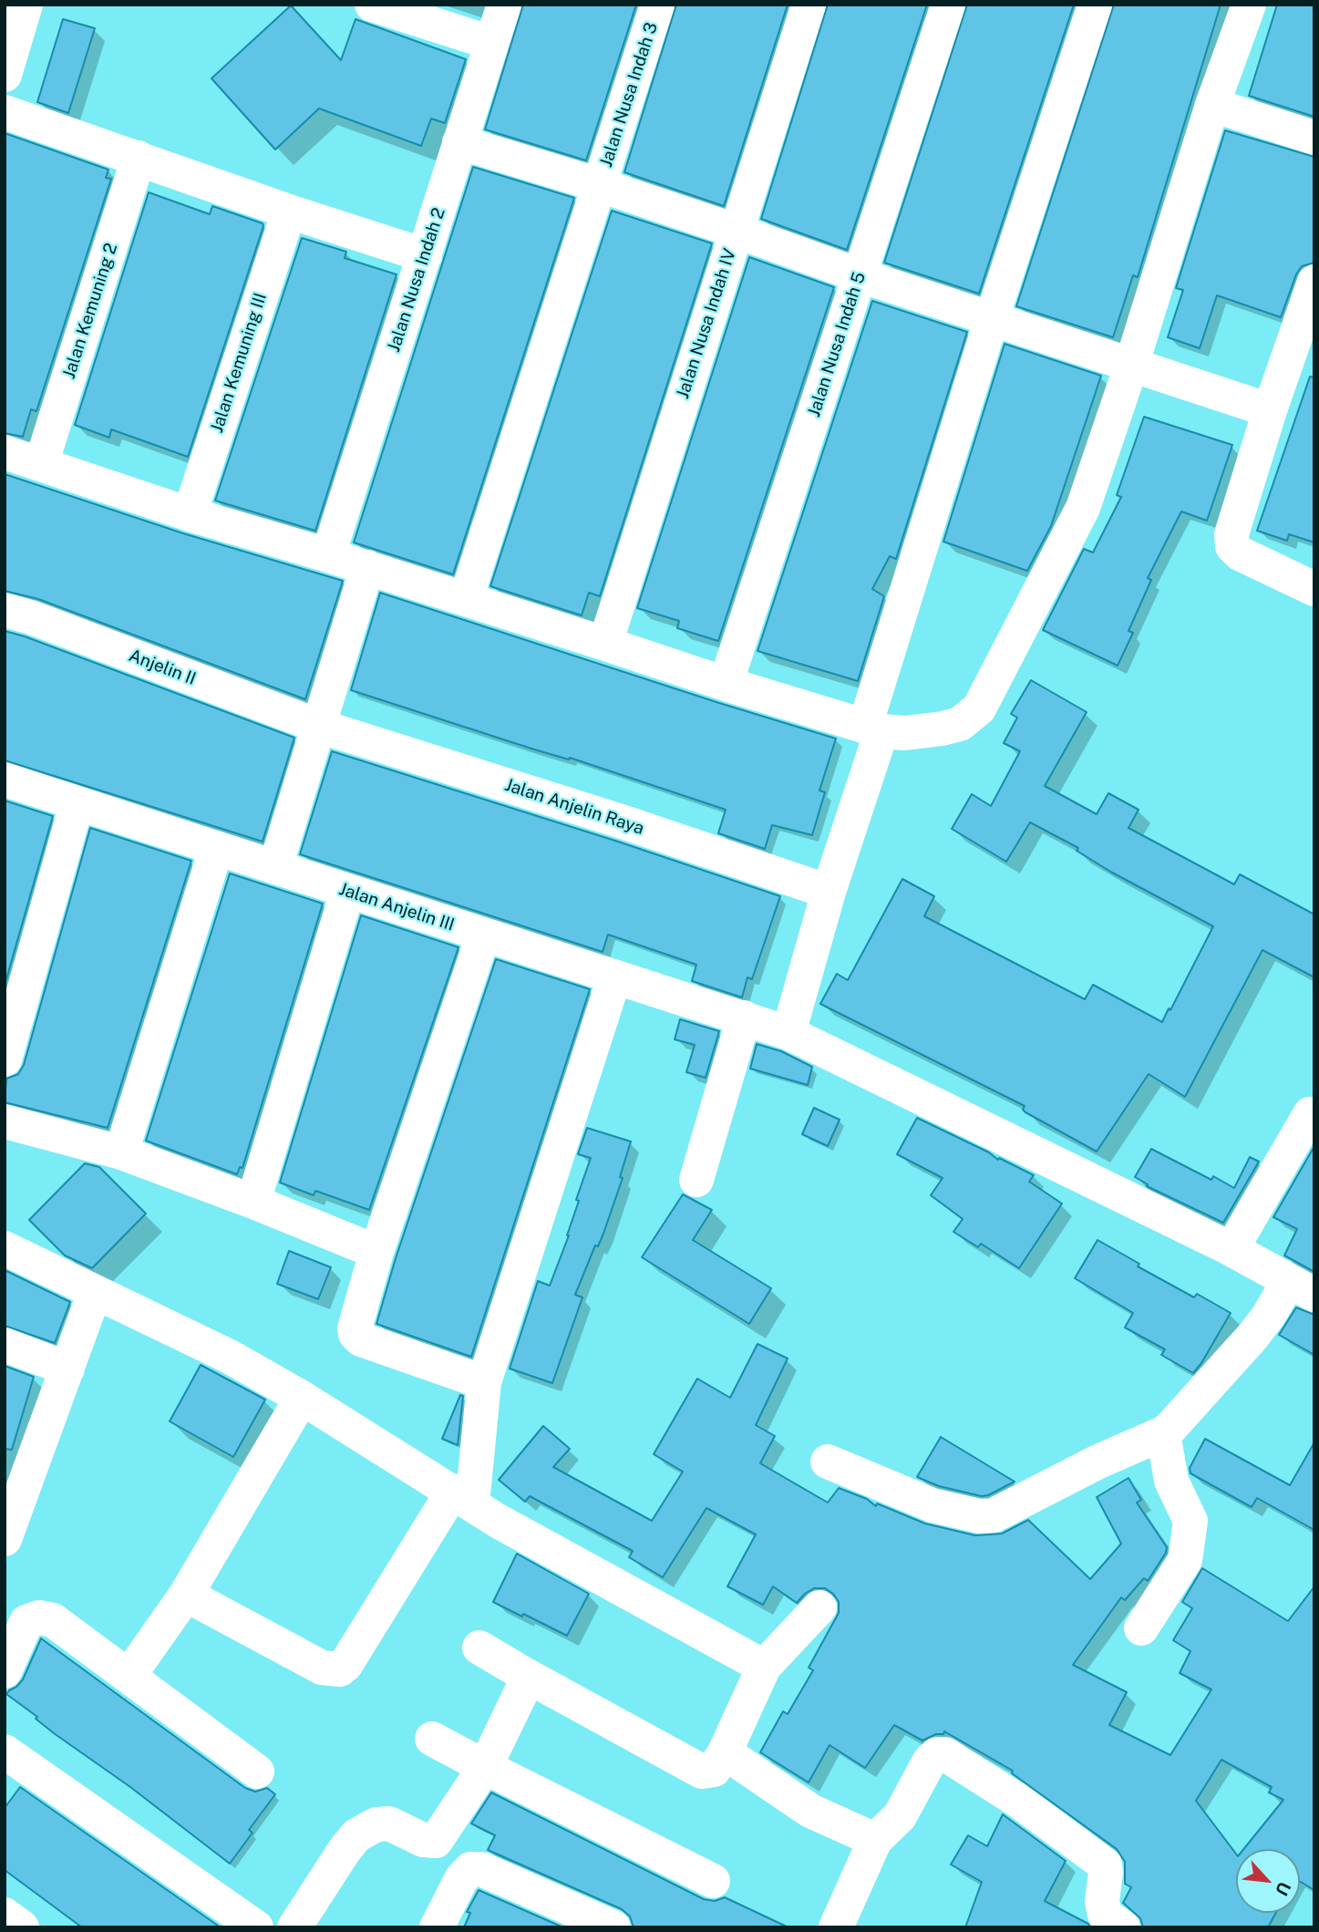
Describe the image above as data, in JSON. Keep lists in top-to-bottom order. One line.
{"streets":{"street":["Jalan Nusa Indah 3","Jalan Nusa Indah 2","Jalan Kemuning 2","Jalan Nusa Indah IV","Jalan Nusa Indah 5","Jalan Kemuning III","Anjelin II","Jalan Anjelin Raya","Jalan Anjelin III"]},"crossings":[["Anjelin II","Jalan Anjelin Raya"]],"north":"bottom right"}
